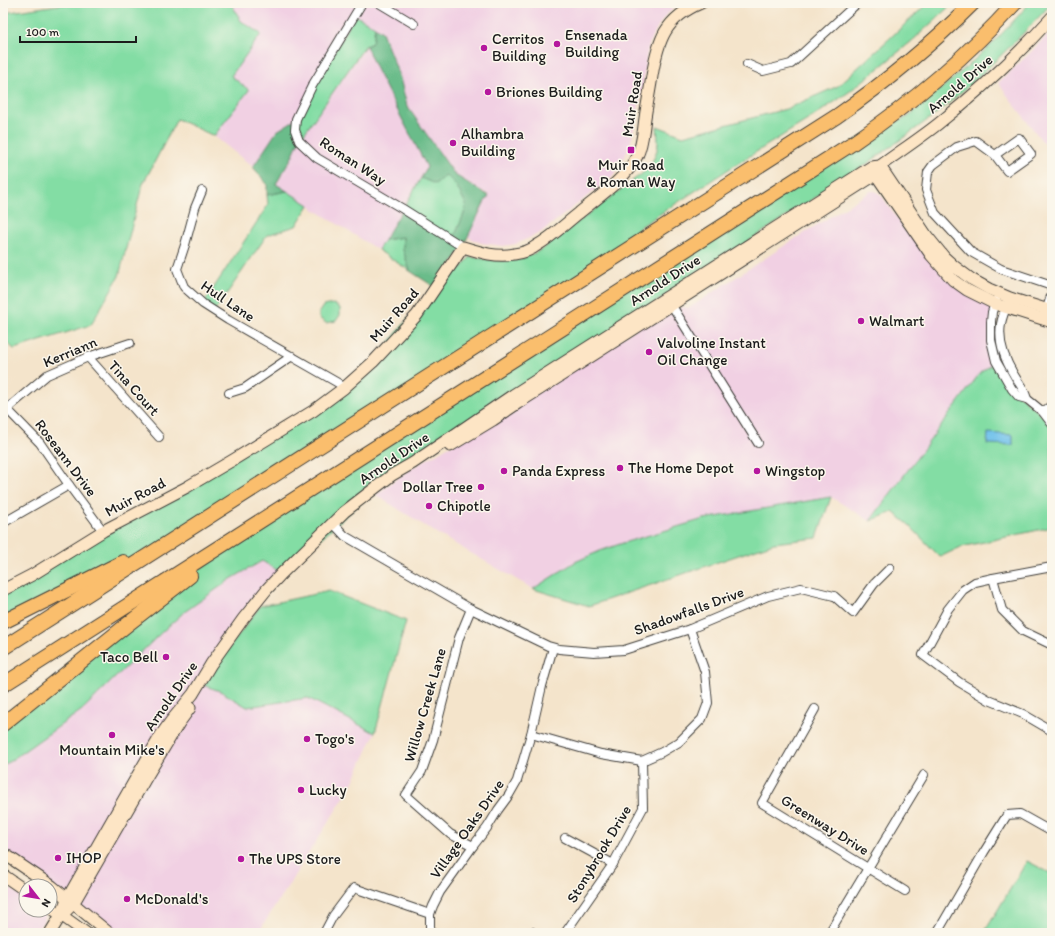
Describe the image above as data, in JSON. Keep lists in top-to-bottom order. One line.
{"streets":{"street":["Arnold Drive","Muir Road","Roman Way","Hull Lane","Kerriann","Tina Court","Roseann Drive","Shadowfalls Drive","Willow Creek Lane","Greenway Drive","Village Oaks Drive","Stonybrook Drive"]},"crossings":[["Arnold Drive","Shadowfalls Drive"],["Muir Road","Roman Way"],["Muir Road","Hull Lane"],["Muir Road","Roseann Drive"],["Kerriann","Tina Court"],["Kerriann","Roseann Drive"],["Shadowfalls Drive","Willow Creek Lane"],["Shadowfalls Drive","Village Oaks Drive"],["Willow Creek Lane","Village Oaks Drive"]],"places":{"other":["Ensenada Building","Cerritos Building","Briones Building","Alhambra Building","Walmart","Valvoline Instant Oil Change","The Home Depot","Panda Express","Wingstop","Dollar Tree","Chipotle","Taco Bell","Mountain Mike's","Togo's","Lucky","IHOP","The UPS Store","McDonald's"],"transit":["Muir Road & Roman Way"]},"scale_bar":"100 m","north":"bottom right"}
